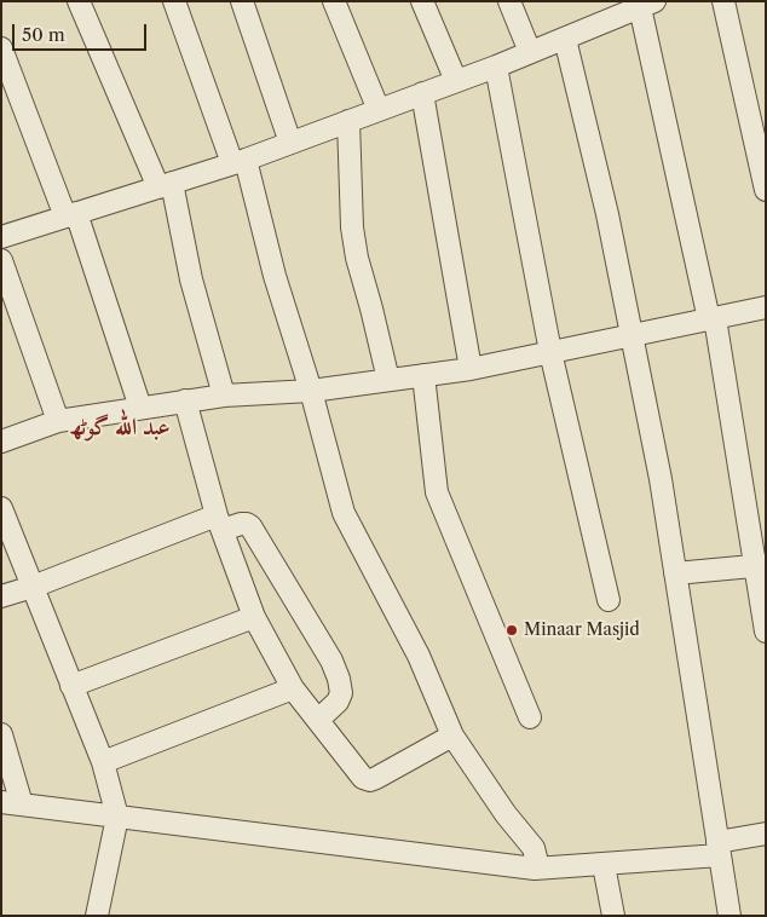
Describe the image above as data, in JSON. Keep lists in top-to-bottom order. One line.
{"districts":["عبد الله گوٹھ"],"places":["Minaar Masjid"],"scale_bar":"50 m"}
